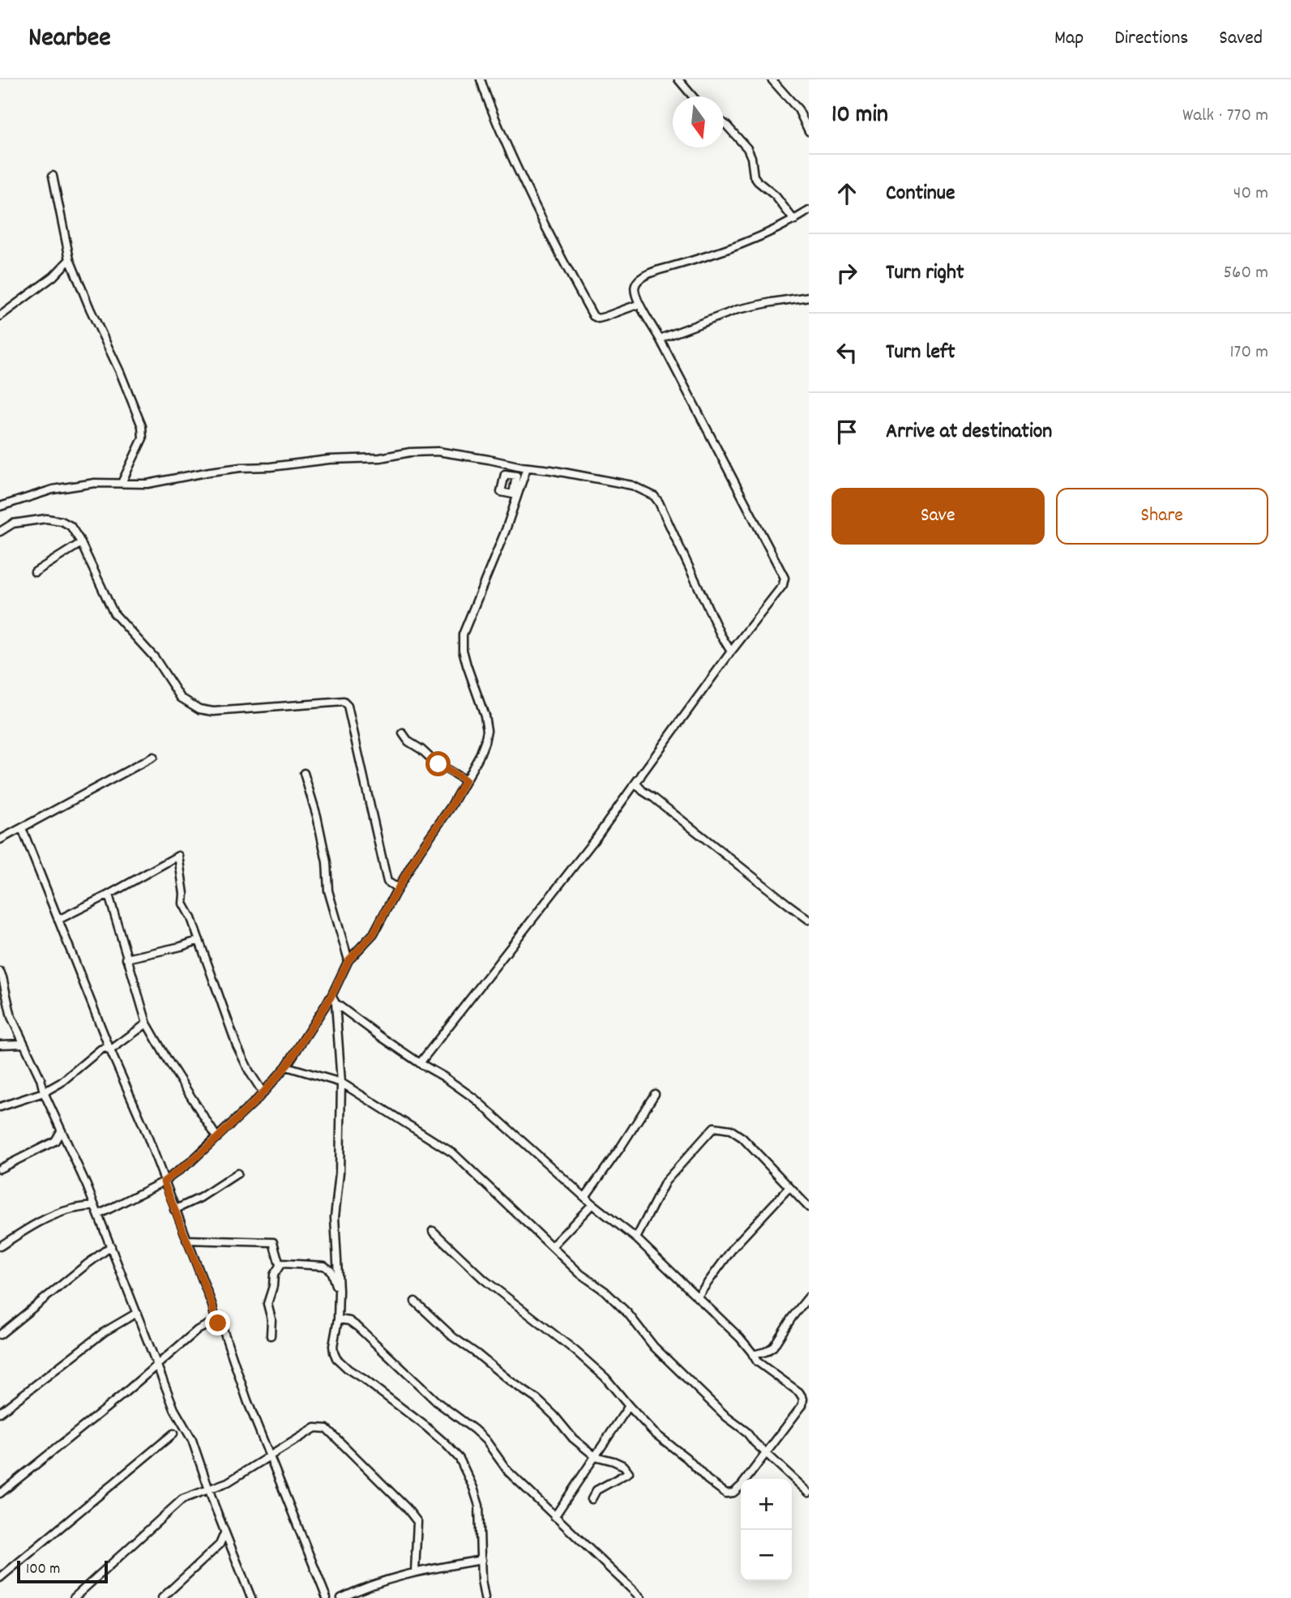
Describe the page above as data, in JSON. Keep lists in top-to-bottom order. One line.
{"scale_bar":"100 m","north":"bottom","page":{"header":"Nearbee","nav":["Map","Directions","Saved"],"heading":["10 min","Walk · 770 m"],"list":[["Continue","40 m"],["Turn right","560 m"],["Turn left","170 m"],"Arrive at destination"],"buttons":["Save","Share"],"map_buttons":["+","−"],"scale":"100 m"}}
